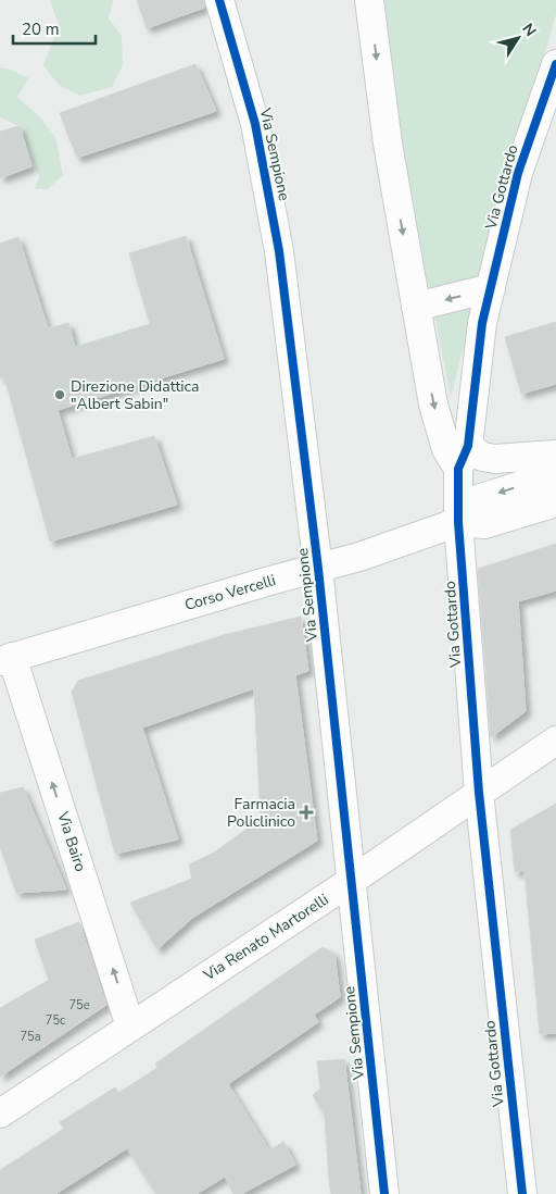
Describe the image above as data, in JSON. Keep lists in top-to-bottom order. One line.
{"streets":{"street":["Via Sempione","Via Gottardo","Corso Vercelli","Via Bairo","Via Renato Martorelli"]},"crossings":[["Via Sempione","Corso Vercelli"],["Via Sempione","Via Renato Martorelli"],["Via Gottardo","Corso Vercelli"],["Via Gottardo","Via Renato Martorelli"],["Corso Vercelli","Via Bairo"],["Via Bairo","Via Renato Martorelli"]],"one_way":["Via Bairo"],"places":{"other":["Direzione Didattica \"Albert Sabin\""],"health":["Farmacia Policlinico"]},"house_numbers":["75e","75c","75a"],"scale_bar":"20 m","north":"top right"}
